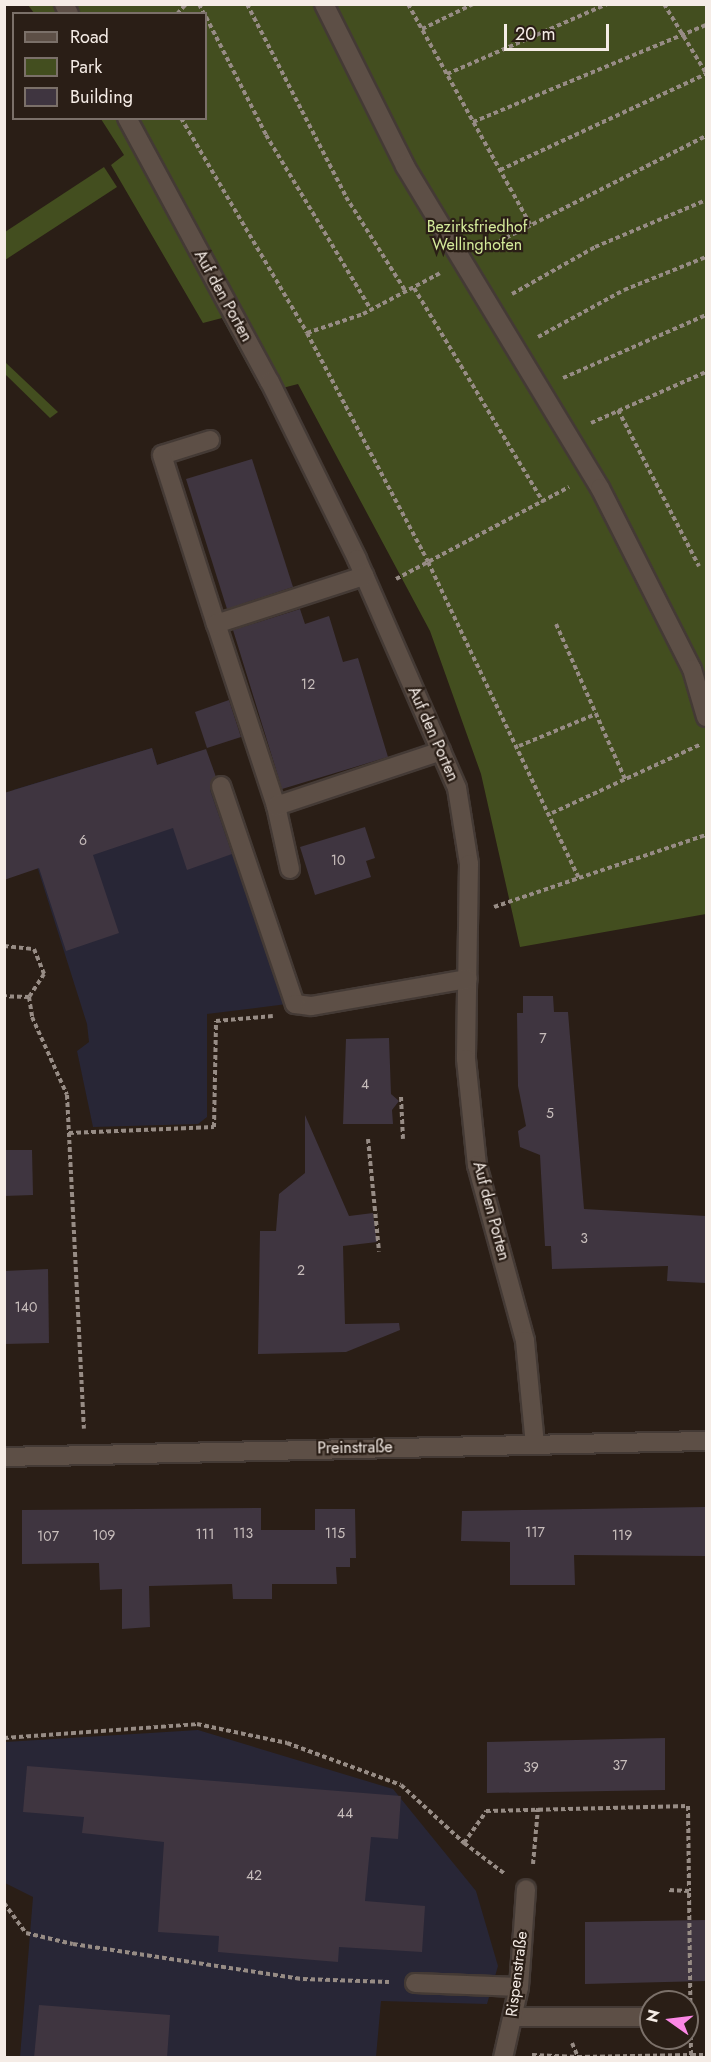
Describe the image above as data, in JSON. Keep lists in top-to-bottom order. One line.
{"streets":{"street":["Auf den Porten","Preinstraße","Rispenstraße"]},"crossings":[["Auf den Porten","Preinstraße"]],"parks":["Bezirksfriedhof Wellinghofen"],"house_numbers":["12","6","10","7","4","5","3","2","140","117","113","115","111","109","119","107","37","39","44","42"],"legend":["Road","Park","Building"],"scale_bar":"20 m","north":"left"}
